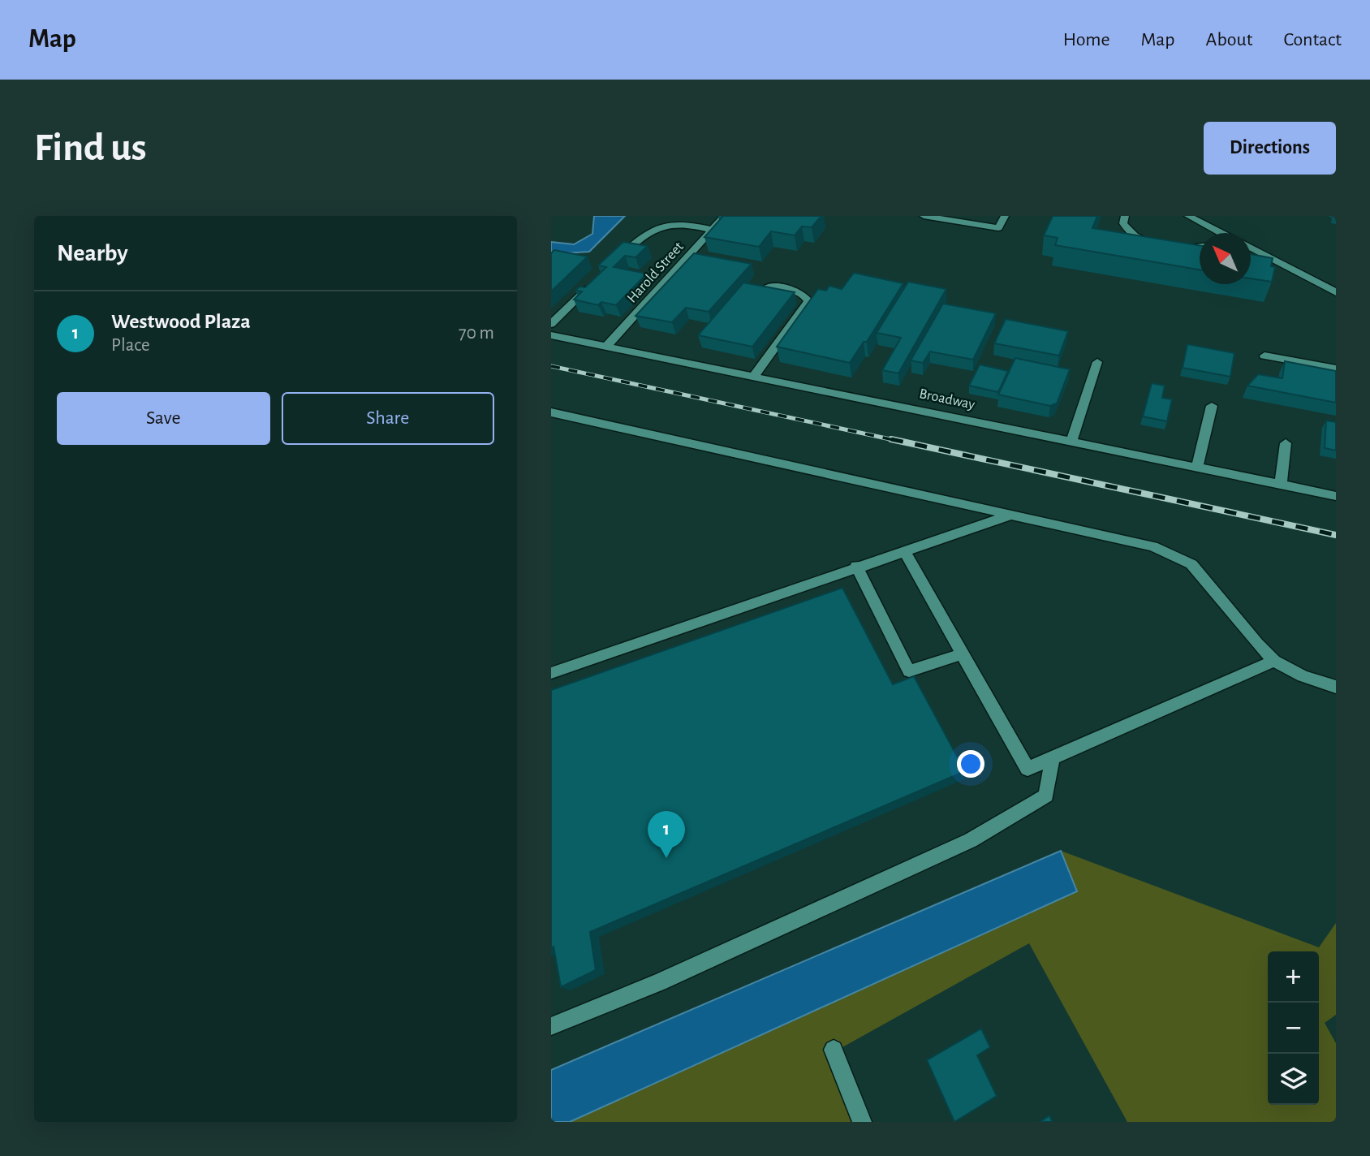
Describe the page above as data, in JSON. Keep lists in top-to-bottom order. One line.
{"streets":{"street":["Harold Street","Broadway"]},"crossings":[["Harold Street","Broadway"]],"north":"top left","page":{"header":"Map","nav":["Home","Map","About","Contact"],"buttons":["Directions",["Save","Share"]],"title":"Find us","heading":"Nearby","list":[{"mark":"1","name":"Westwood Plaza","note":"Place","value":"70 m"}],"pins":"1","map_buttons":["+","−"]}}
